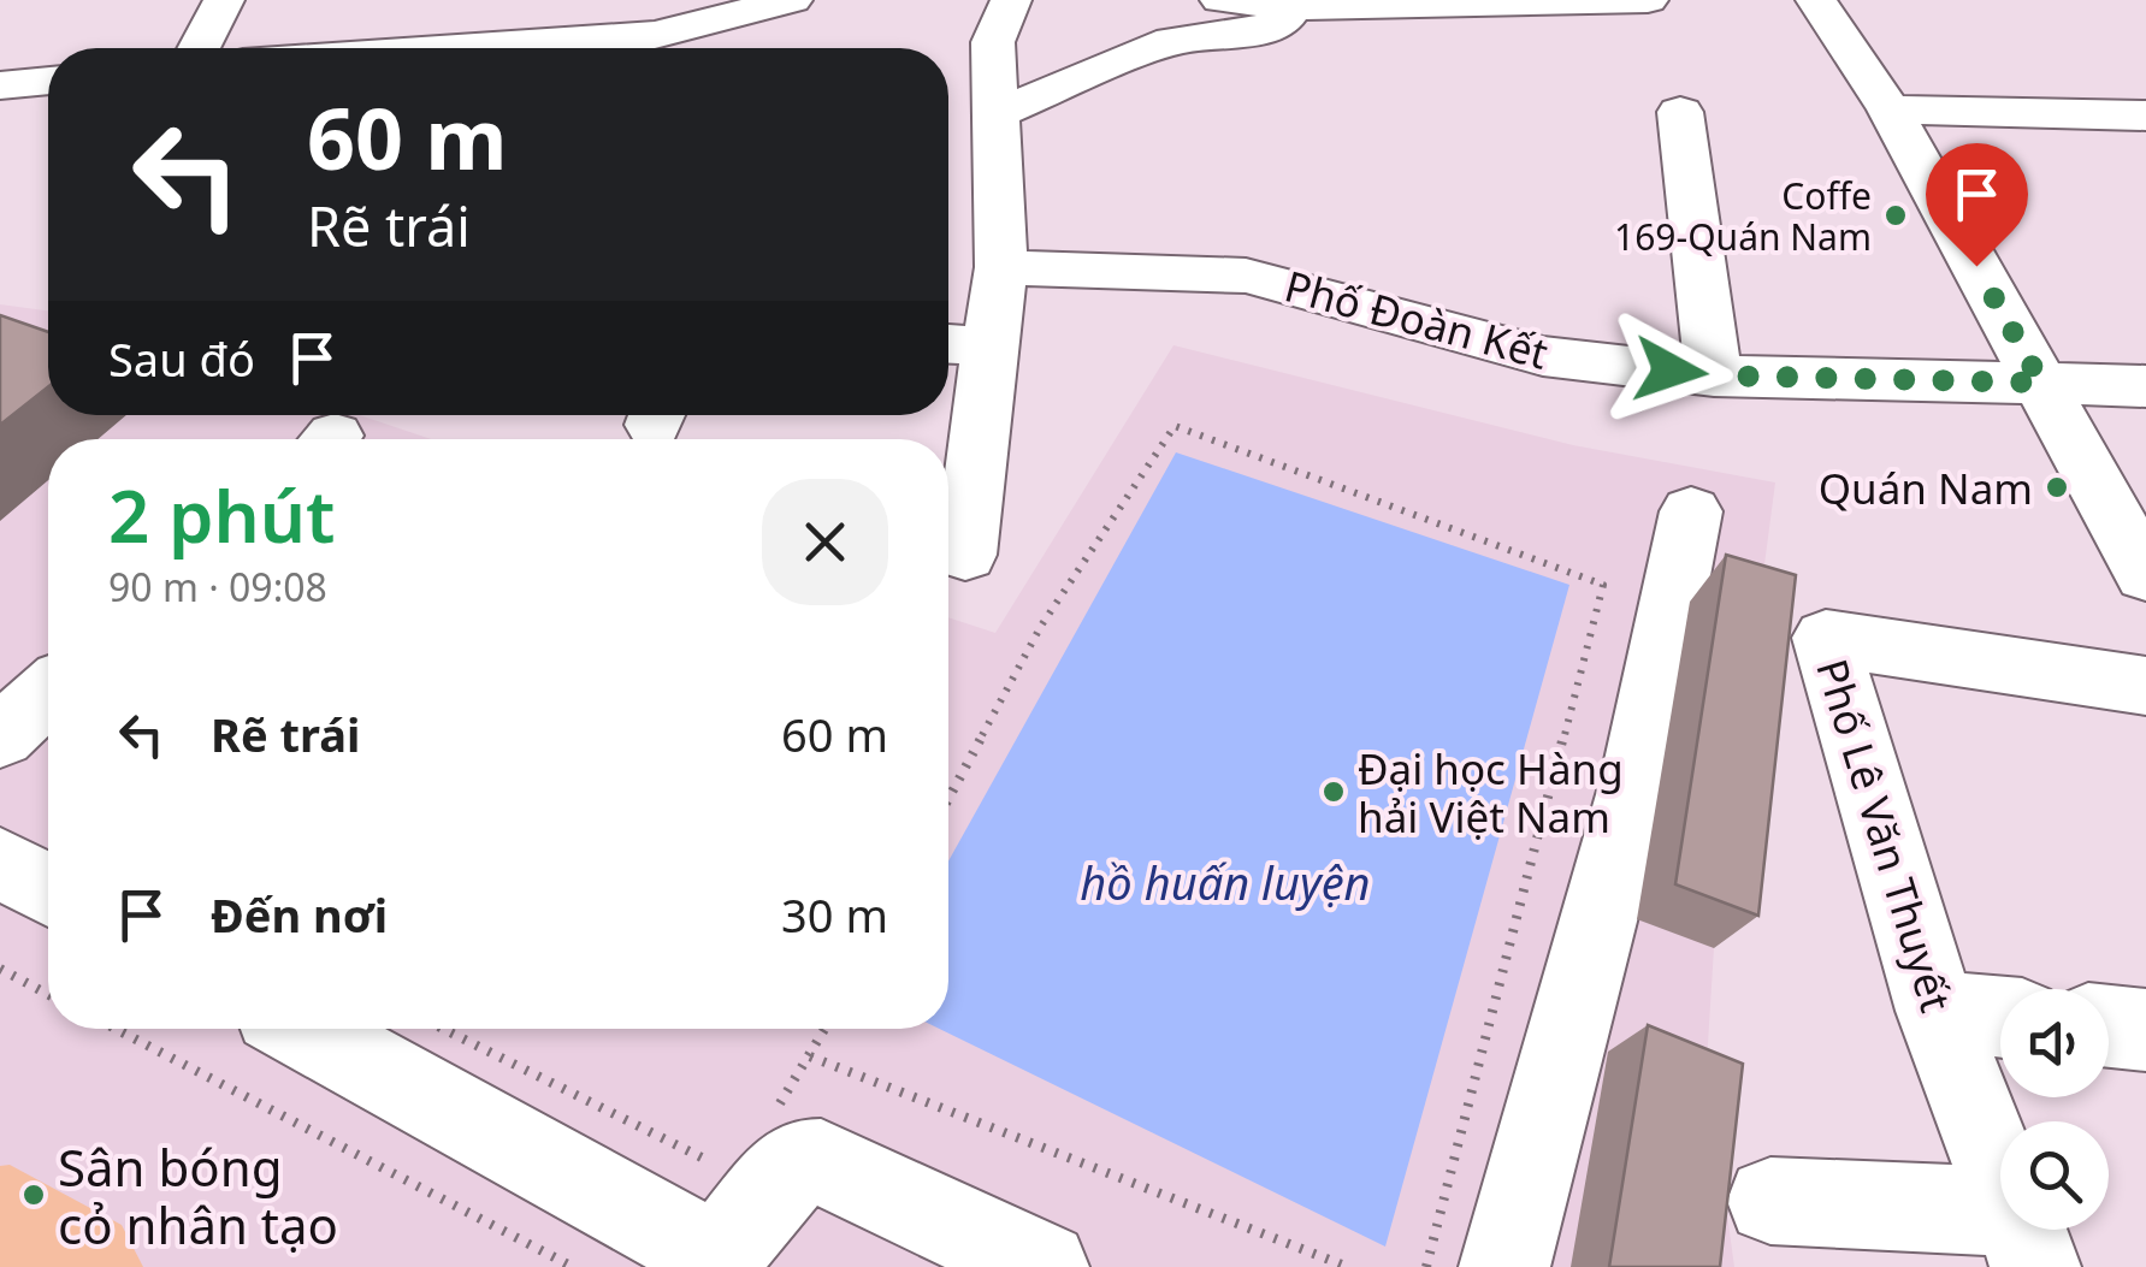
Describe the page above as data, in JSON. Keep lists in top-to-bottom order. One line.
{"streets":{"street":["Phố Đoàn Kết","Phố Lê Văn Thuyết"]},"water":["hồ huấn luyện"],"places":["Coffe 169-Quán Nam","Quán Nam","Đại học Hàng hải Việt Nam","Sân bóng cỏ nhân tạo"],"page":{"turn":["60 m","Rẽ trái"],"then":"Sau đó","heading":["2 phút","90 m · 09:08"],"list":[{"name":"Rẽ trái","value":"60 m"},{"name":"Đến nơi","value":"30 m"}]}}
